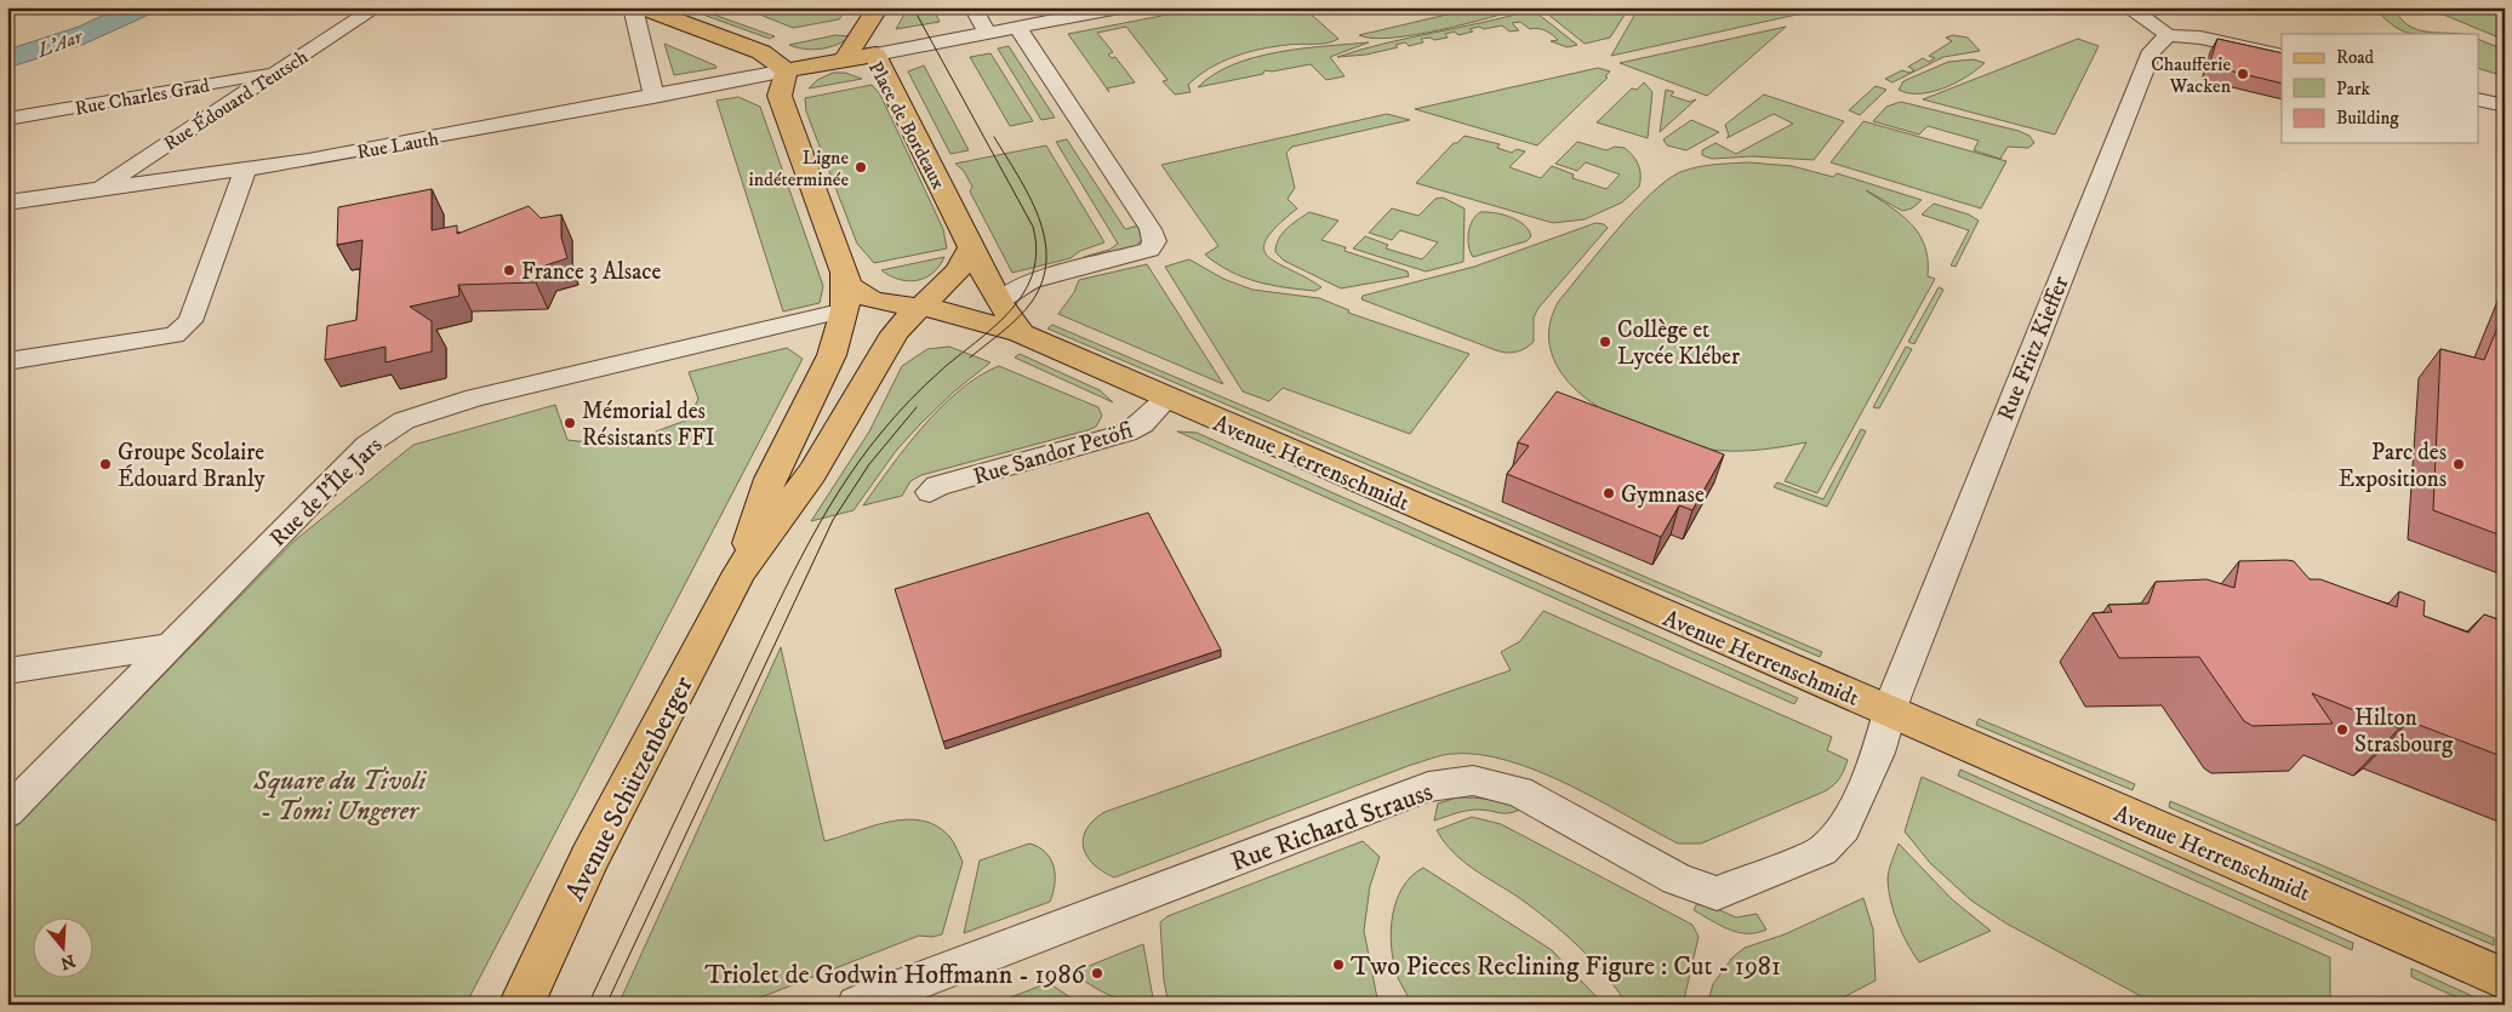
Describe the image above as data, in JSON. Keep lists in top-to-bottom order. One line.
{"streets":{"main road":["Place de Bordeaux","Avenue Herrenschmidt","Avenue Schützenberger"],"street":["Rue Charles Grad","Rue Édouard Teutsch","Rue Lauth","Rue Fritz Kieffer","Rue Sandor Petöfi","Rue de l'Île Jars","Rue Richard Strauss"]},"crossings":[["Rue Charles Grad","Rue Édouard Teutsch"],["Rue Édouard Teutsch","Rue Lauth"],["Place de Bordeaux","Rue Lauth"],["Rue Fritz Kieffer","Avenue Herrenschmidt"],["Rue Fritz Kieffer","Rue Richard Strauss"],["Rue Sandor Petöfi","Avenue Herrenschmidt"],["Avenue Herrenschmidt","Avenue Schützenberger"],["Avenue Herrenschmidt","Rue Richard Strauss"],["Rue de l'Île Jars","Avenue Schützenberger"]],"water":["L'Aar"],"parks":["Square du Tivoli - Tomi Ungerer"],"places":["Chaufferie Wacken","Ligne indéterminée","France 3 Alsace","Collège et Lycée Kléber","Mémorial des Résistants FFI","Groupe Scolaire Édouard Branly","Parc des Expositions","Gymnase","Hilton Strasbourg","Two Pieces Reclining Figure : Cut - 1981","Triolet de Godwin Hoffmann - 1986"],"legend":["Road","Park","Building"],"north":"bottom"}
